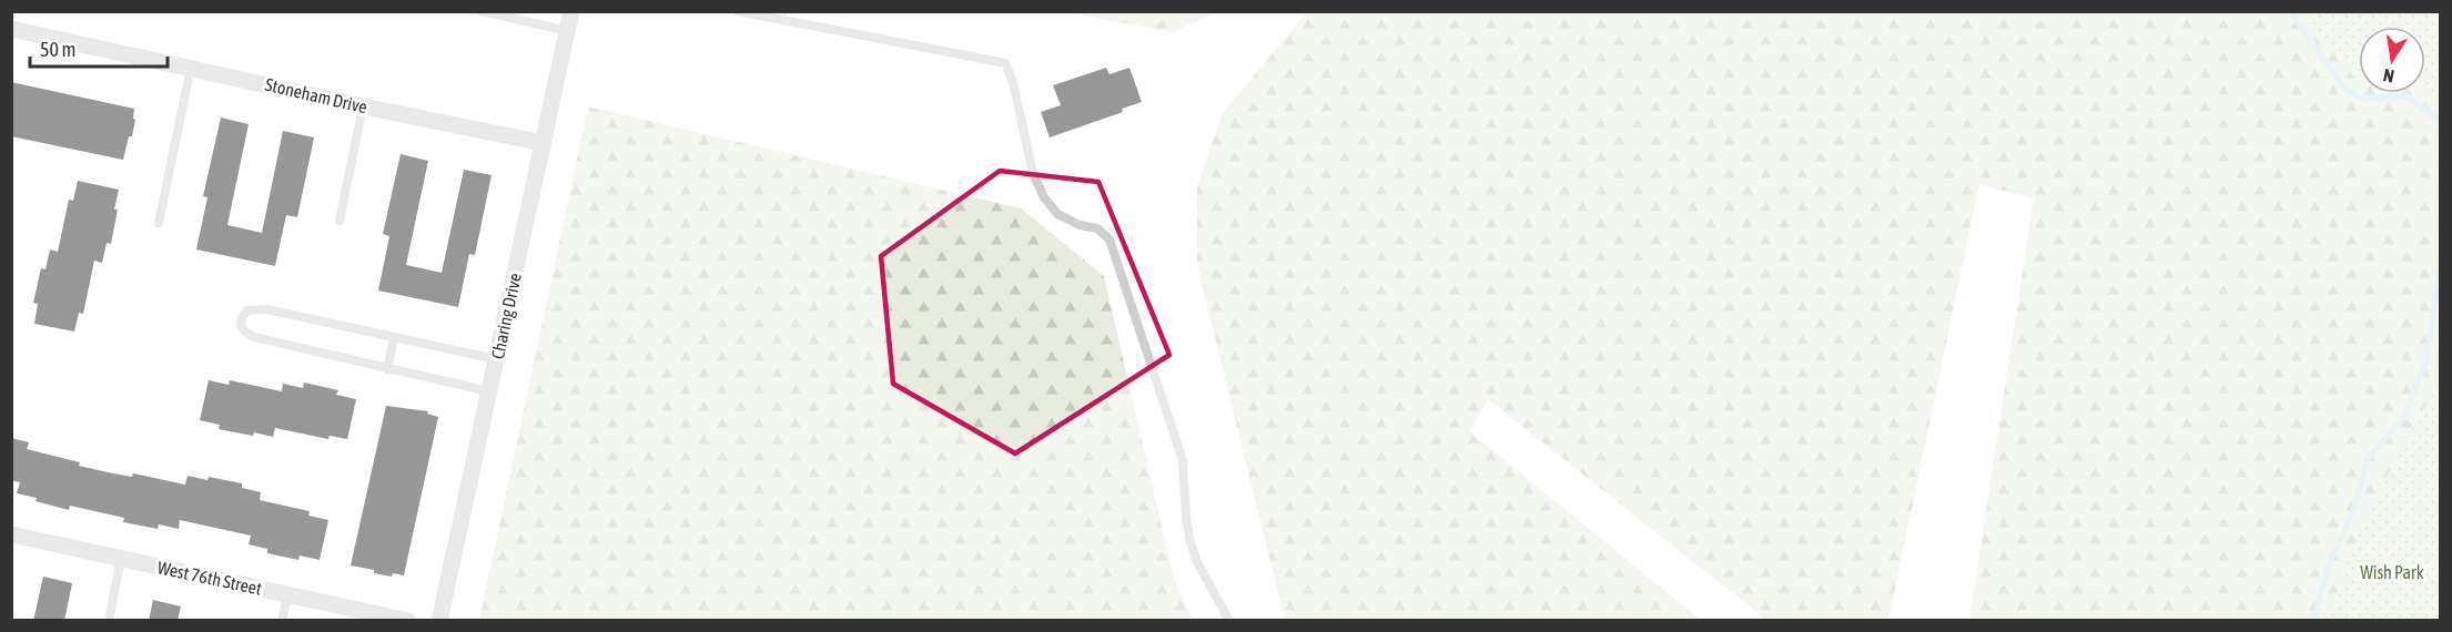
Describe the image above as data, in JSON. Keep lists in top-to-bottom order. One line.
{"streets":{"street":["Stoneham Drive","Charing Drive","West 76th Street"]},"crossings":[["Stoneham Drive","Charing Drive"]],"parks":["Wish Park"],"scale_bar":"50 m","north":"bottom"}
